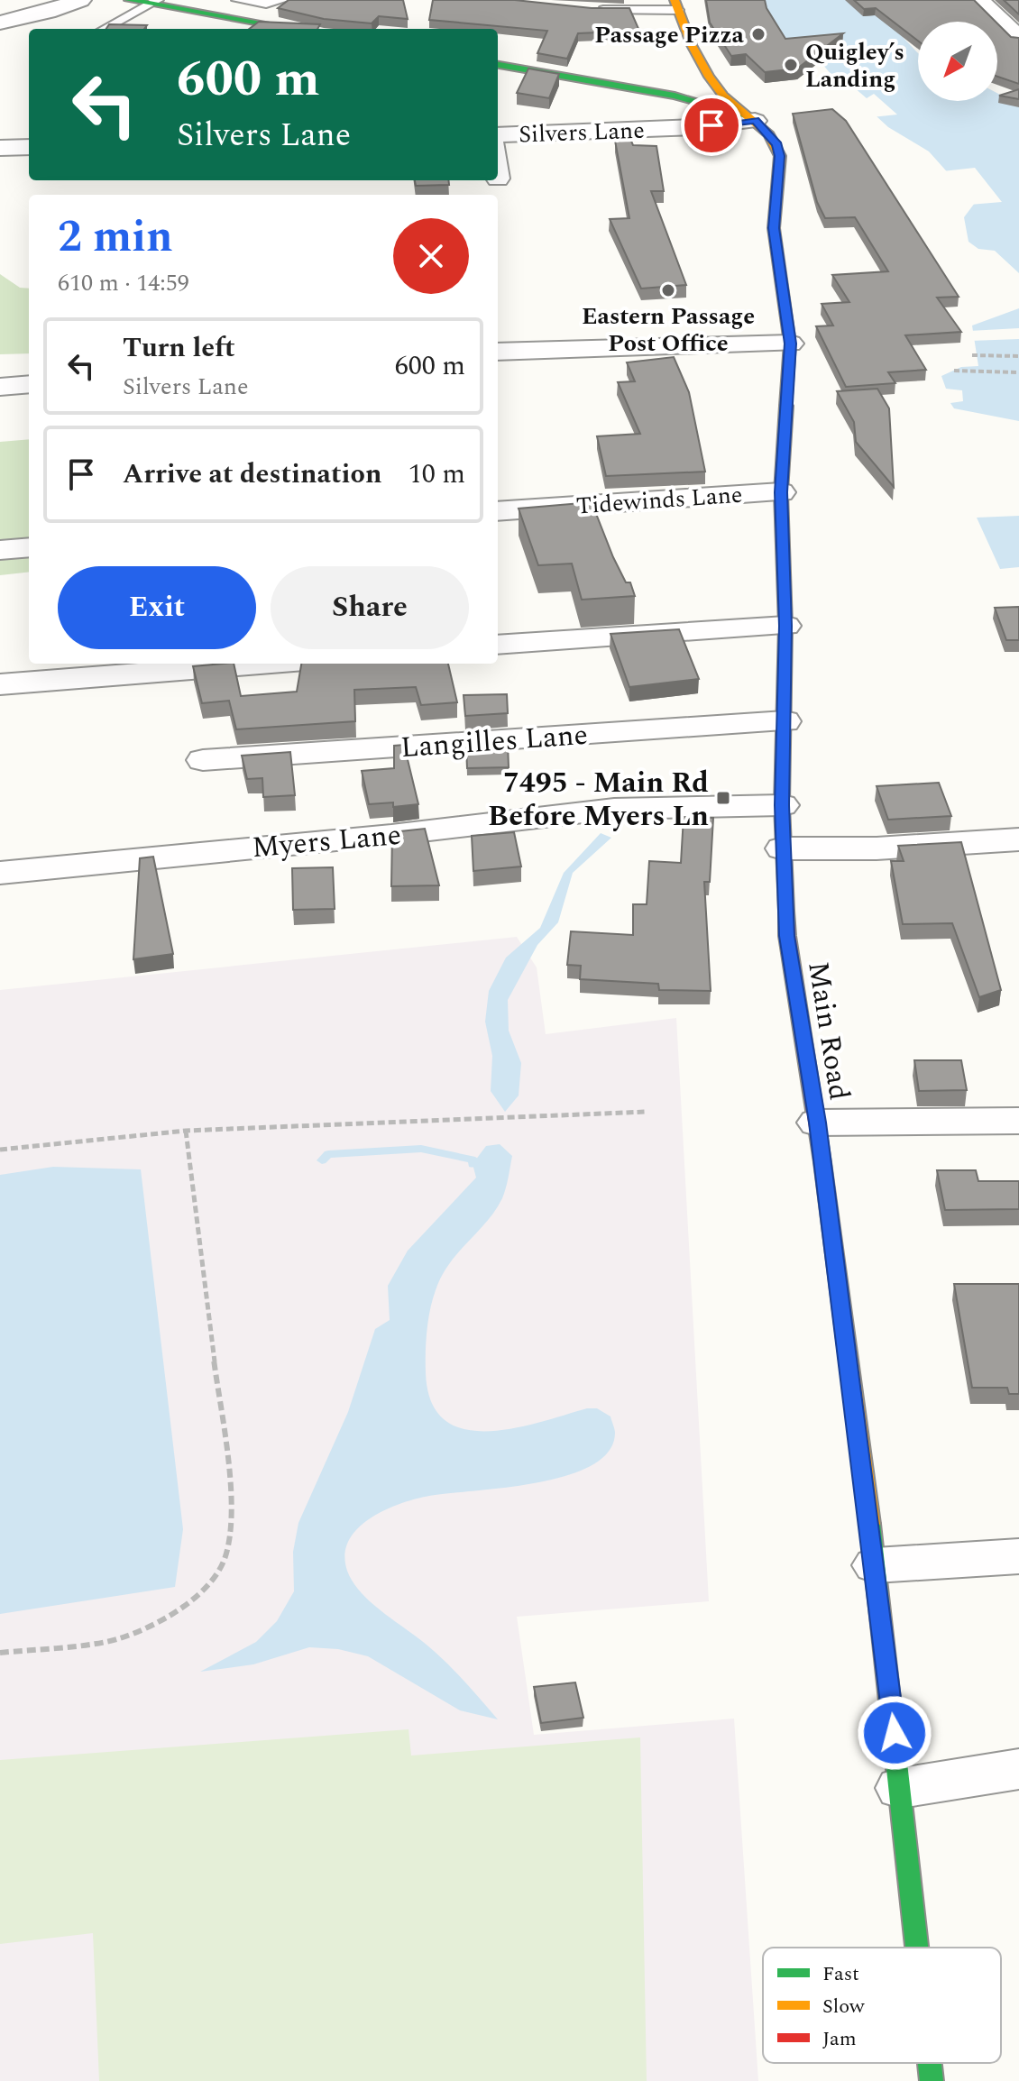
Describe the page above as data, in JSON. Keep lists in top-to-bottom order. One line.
{"streets":{"main road":["Main Road"],"street":["Silvers Lane","Tidewinds Lane","Langilles Lane","Myers Lane"]},"crossings":[["Silvers Lane","Main Road"],["Tidewinds Lane","Main Road"],["Langilles Lane","Main Road"],["Myers Lane","Main Road"]],"places":{"other":["Passage Pizza","Quigley’s Landing","Eastern Passage Post Office"],"transit":["7495 - Main Rd Before Myers Ln"]},"legend":["Fast","Slow","Jam"],"north":"bottom left","page":{"turn":["600 m","Silvers Lane"],"heading":["2 min","610 m · 14:59"],"list":[{"name":"Turn left","note":"Silvers Lane","value":"600 m"},{"name":"Arrive at destination","value":"10 m"}],"buttons":["Exit","Share"]}}
